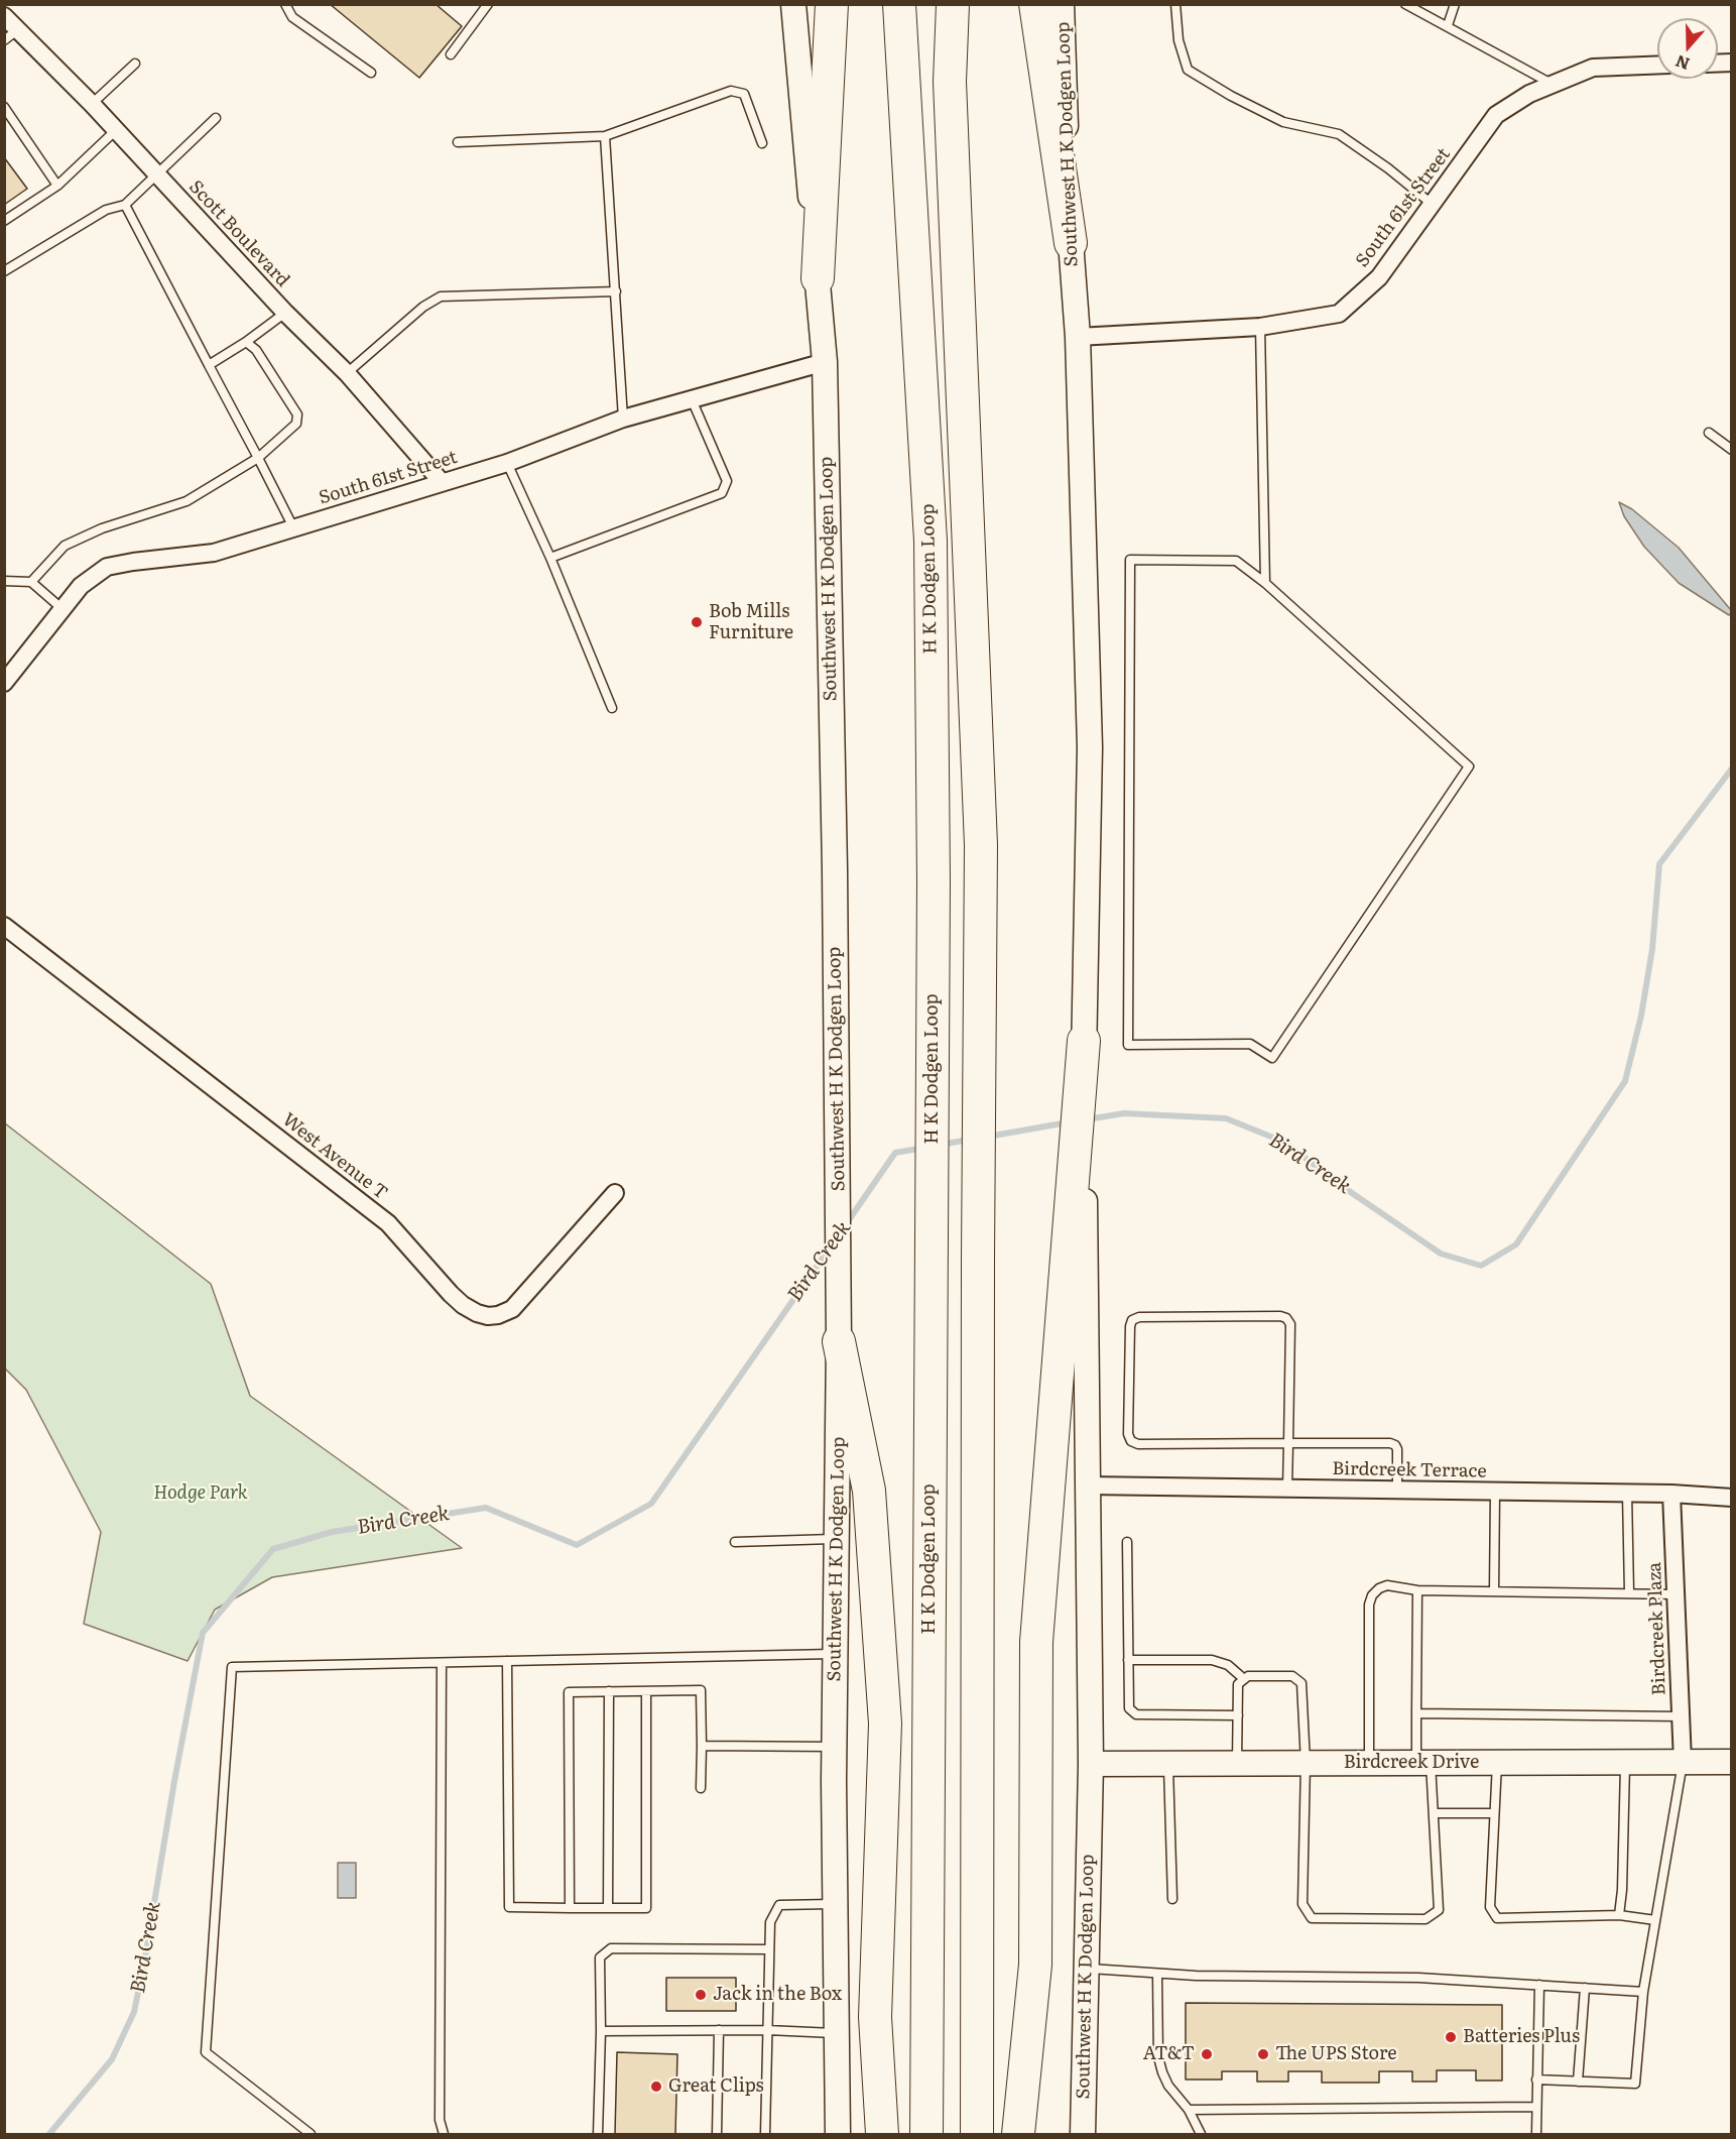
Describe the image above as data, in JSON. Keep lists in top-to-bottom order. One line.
{"streets":{"highway":["H K Dodgen Loop"],"main road":["Southwest H K Dodgen Loop","Birdcreek Drive"],"street":["South 61st Street","Scott Boulevard","West Avenue T","Birdcreek Terrace","Birdcreek Plaza"]},"crossings":[["Southwest H K Dodgen Loop","South 61st Street"],["Southwest H K Dodgen Loop","Birdcreek Terrace"],["Southwest H K Dodgen Loop","Birdcreek Drive"],["South 61st Street","Scott Boulevard"],["Birdcreek Terrace","Birdcreek Plaza"],["Birdcreek Plaza","Birdcreek Drive"]],"water":["Bird Creek"],"parks":["Hodge Park"],"places":["Bob Mills Furniture","Jack in the Box","Batteries Plus","AT&T","The UPS Store","Great Clips"],"north":"bottom"}
